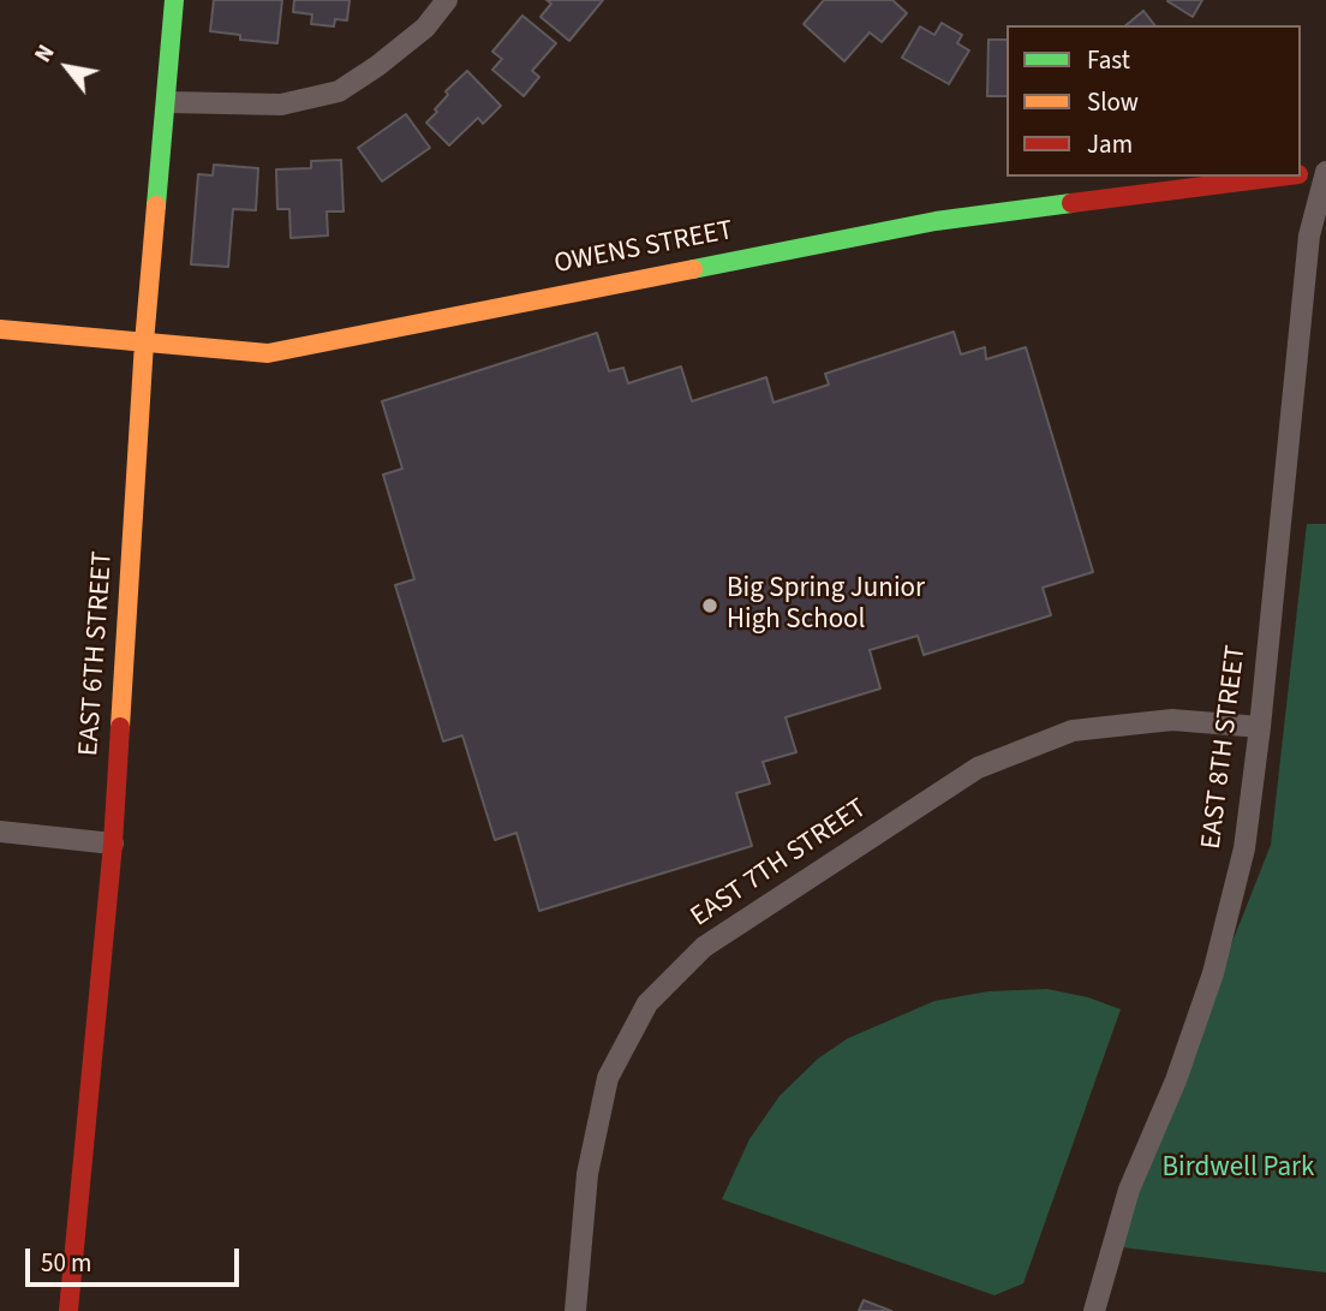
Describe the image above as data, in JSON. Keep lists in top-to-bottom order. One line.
{"streets":{"street":["OWENS STREET","EAST 6TH STREET","EAST 8TH STREET","EAST 7TH STREET"]},"crossings":[["OWENS STREET","EAST 6TH STREET"],["OWENS STREET","EAST 8TH STREET"],["EAST 8TH STREET","EAST 7TH STREET"]],"parks":["Birdwell Park"],"places":["Big Spring Junior High School"],"legend":["Fast","Slow","Jam"],"scale_bar":"50 m","north":"top left"}
